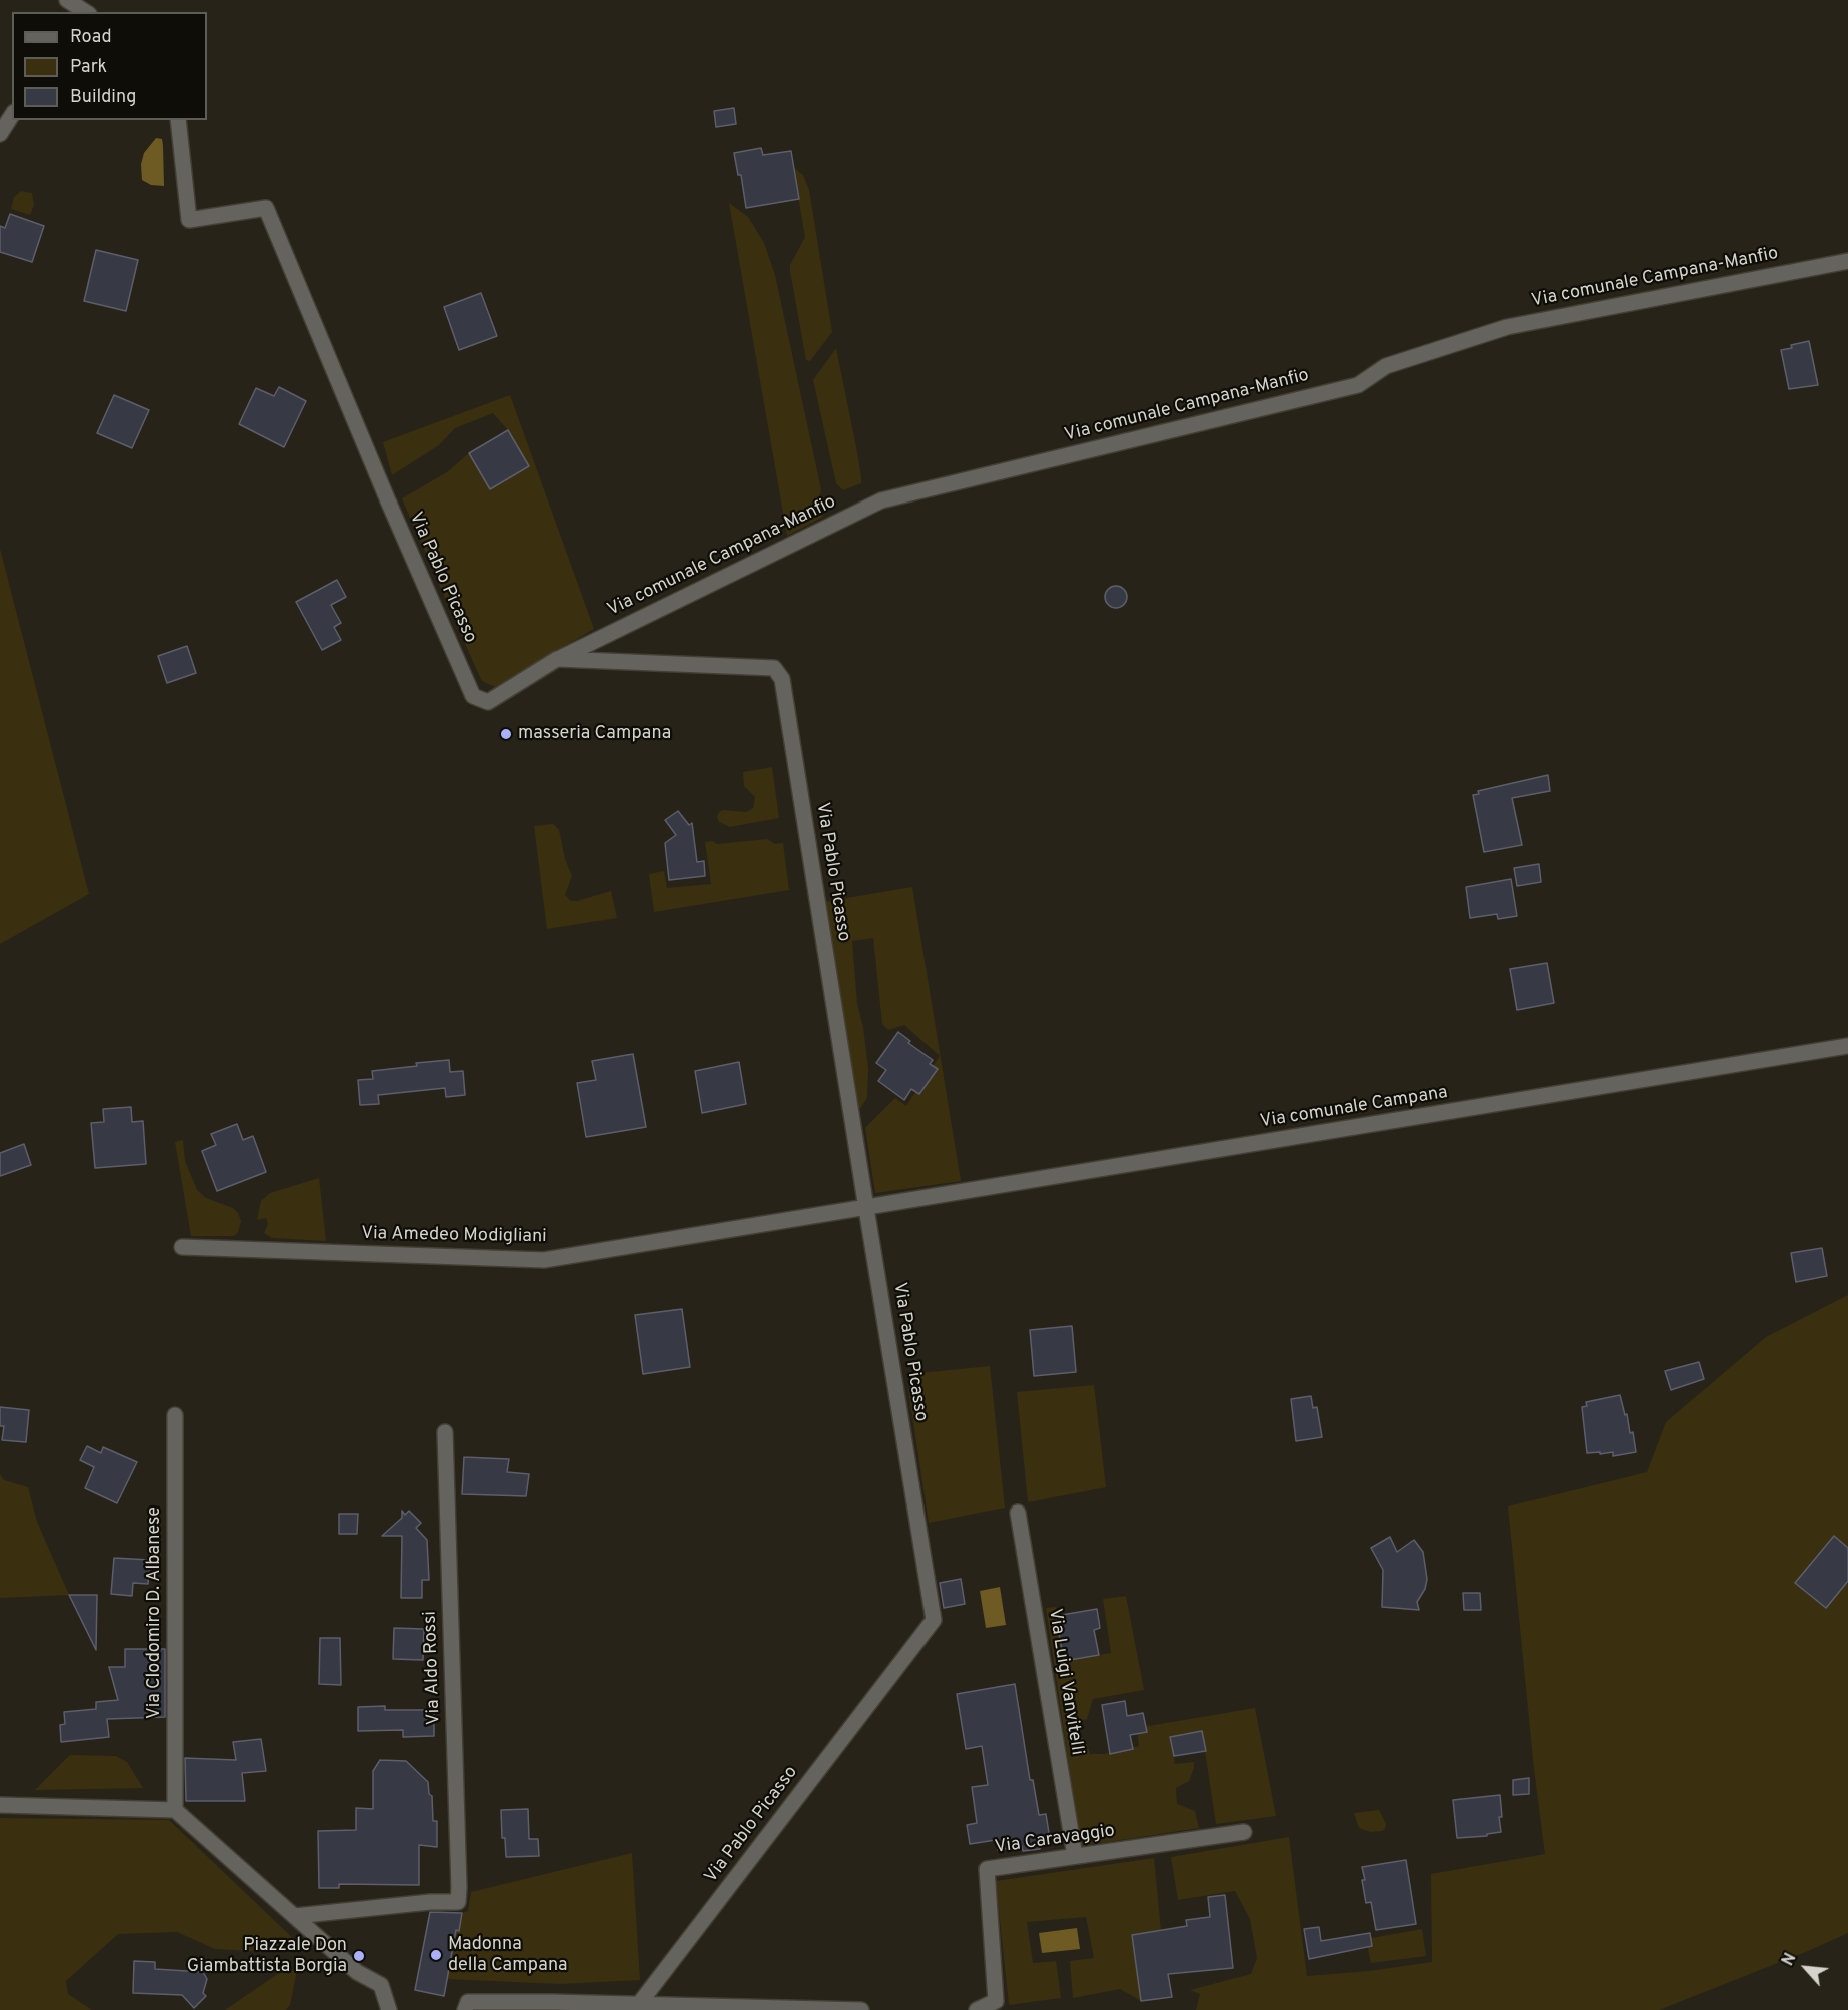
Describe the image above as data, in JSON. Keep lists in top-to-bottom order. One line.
{"streets":{"street":["Via comunale Campana-Manfio","Via Pablo Picasso","Via comunale Campana","Via Amedeo Modigliani","Via Clodomiro D. Albanese","Via Aldo Rossi","Via Luigi Vanvitelli","Via Caravaggio"]},"crossings":[["Via comunale Campana-Manfio","Via Pablo Picasso"],["Via Pablo Picasso","Via comunale Campana"],["Via Pablo Picasso","Via Amedeo Modigliani"],["Via comunale Campana","Via Amedeo Modigliani"],["Via Luigi Vanvitelli","Via Caravaggio"]],"places":["masseria Campana","Madonna della Campana","Piazzale Don Giambattista Borgia"],"legend":["Road","Park","Building"],"north":"top left"}
